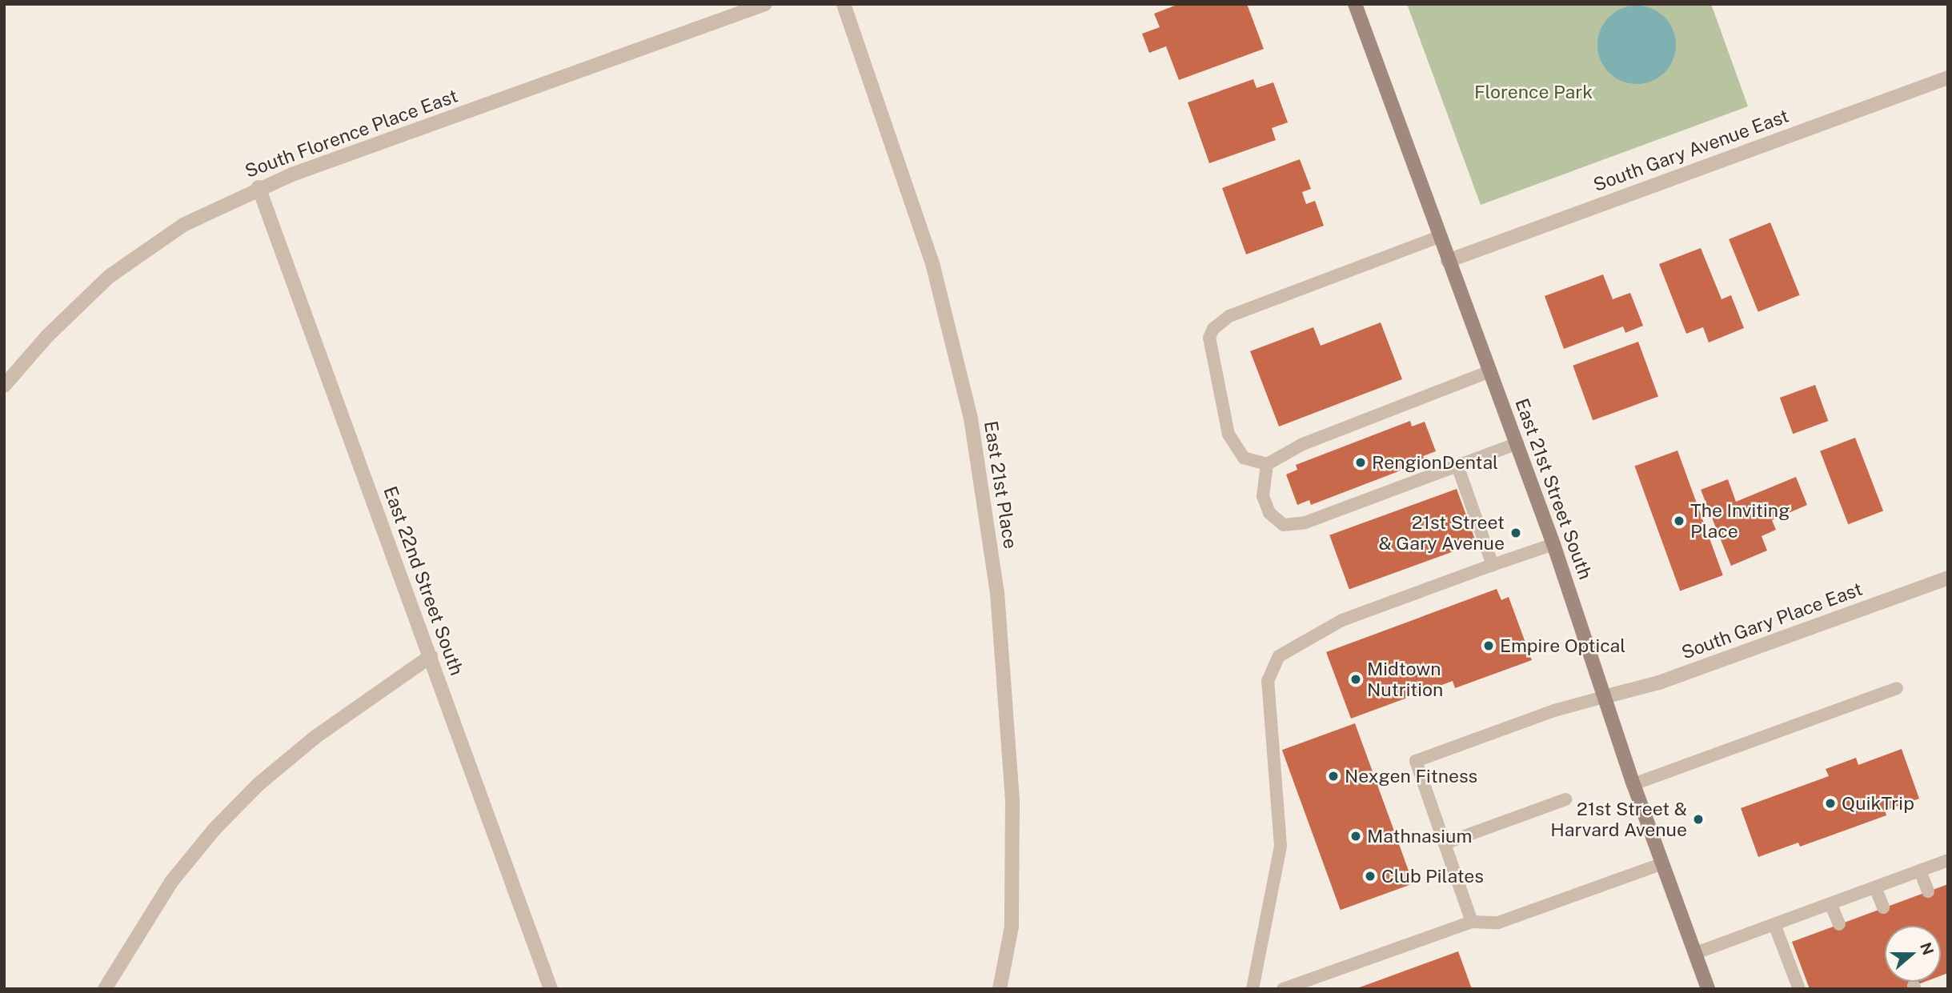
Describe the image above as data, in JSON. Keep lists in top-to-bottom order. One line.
{"streets":{"main road":["East 21st Street South"],"street":["South Florence Place East","South Gary Avenue East","East 21st Place","East 22nd Street South","South Gary Place East"]},"crossings":[["South Florence Place East","East 22nd Street South"],["South Gary Avenue East","East 21st Street South"],["East 21st Street South","South Gary Place East"]],"parks":["Florence Park"],"places":["RengionDental","The Inviting Place","21st Street & Gary Avenue","Empire Optical","Midtown Nutrition","Nexgen Fitness","QuikTrip","21st Street & Harvard Avenue","Mathnasium","Club Pilates"],"north":"right"}
